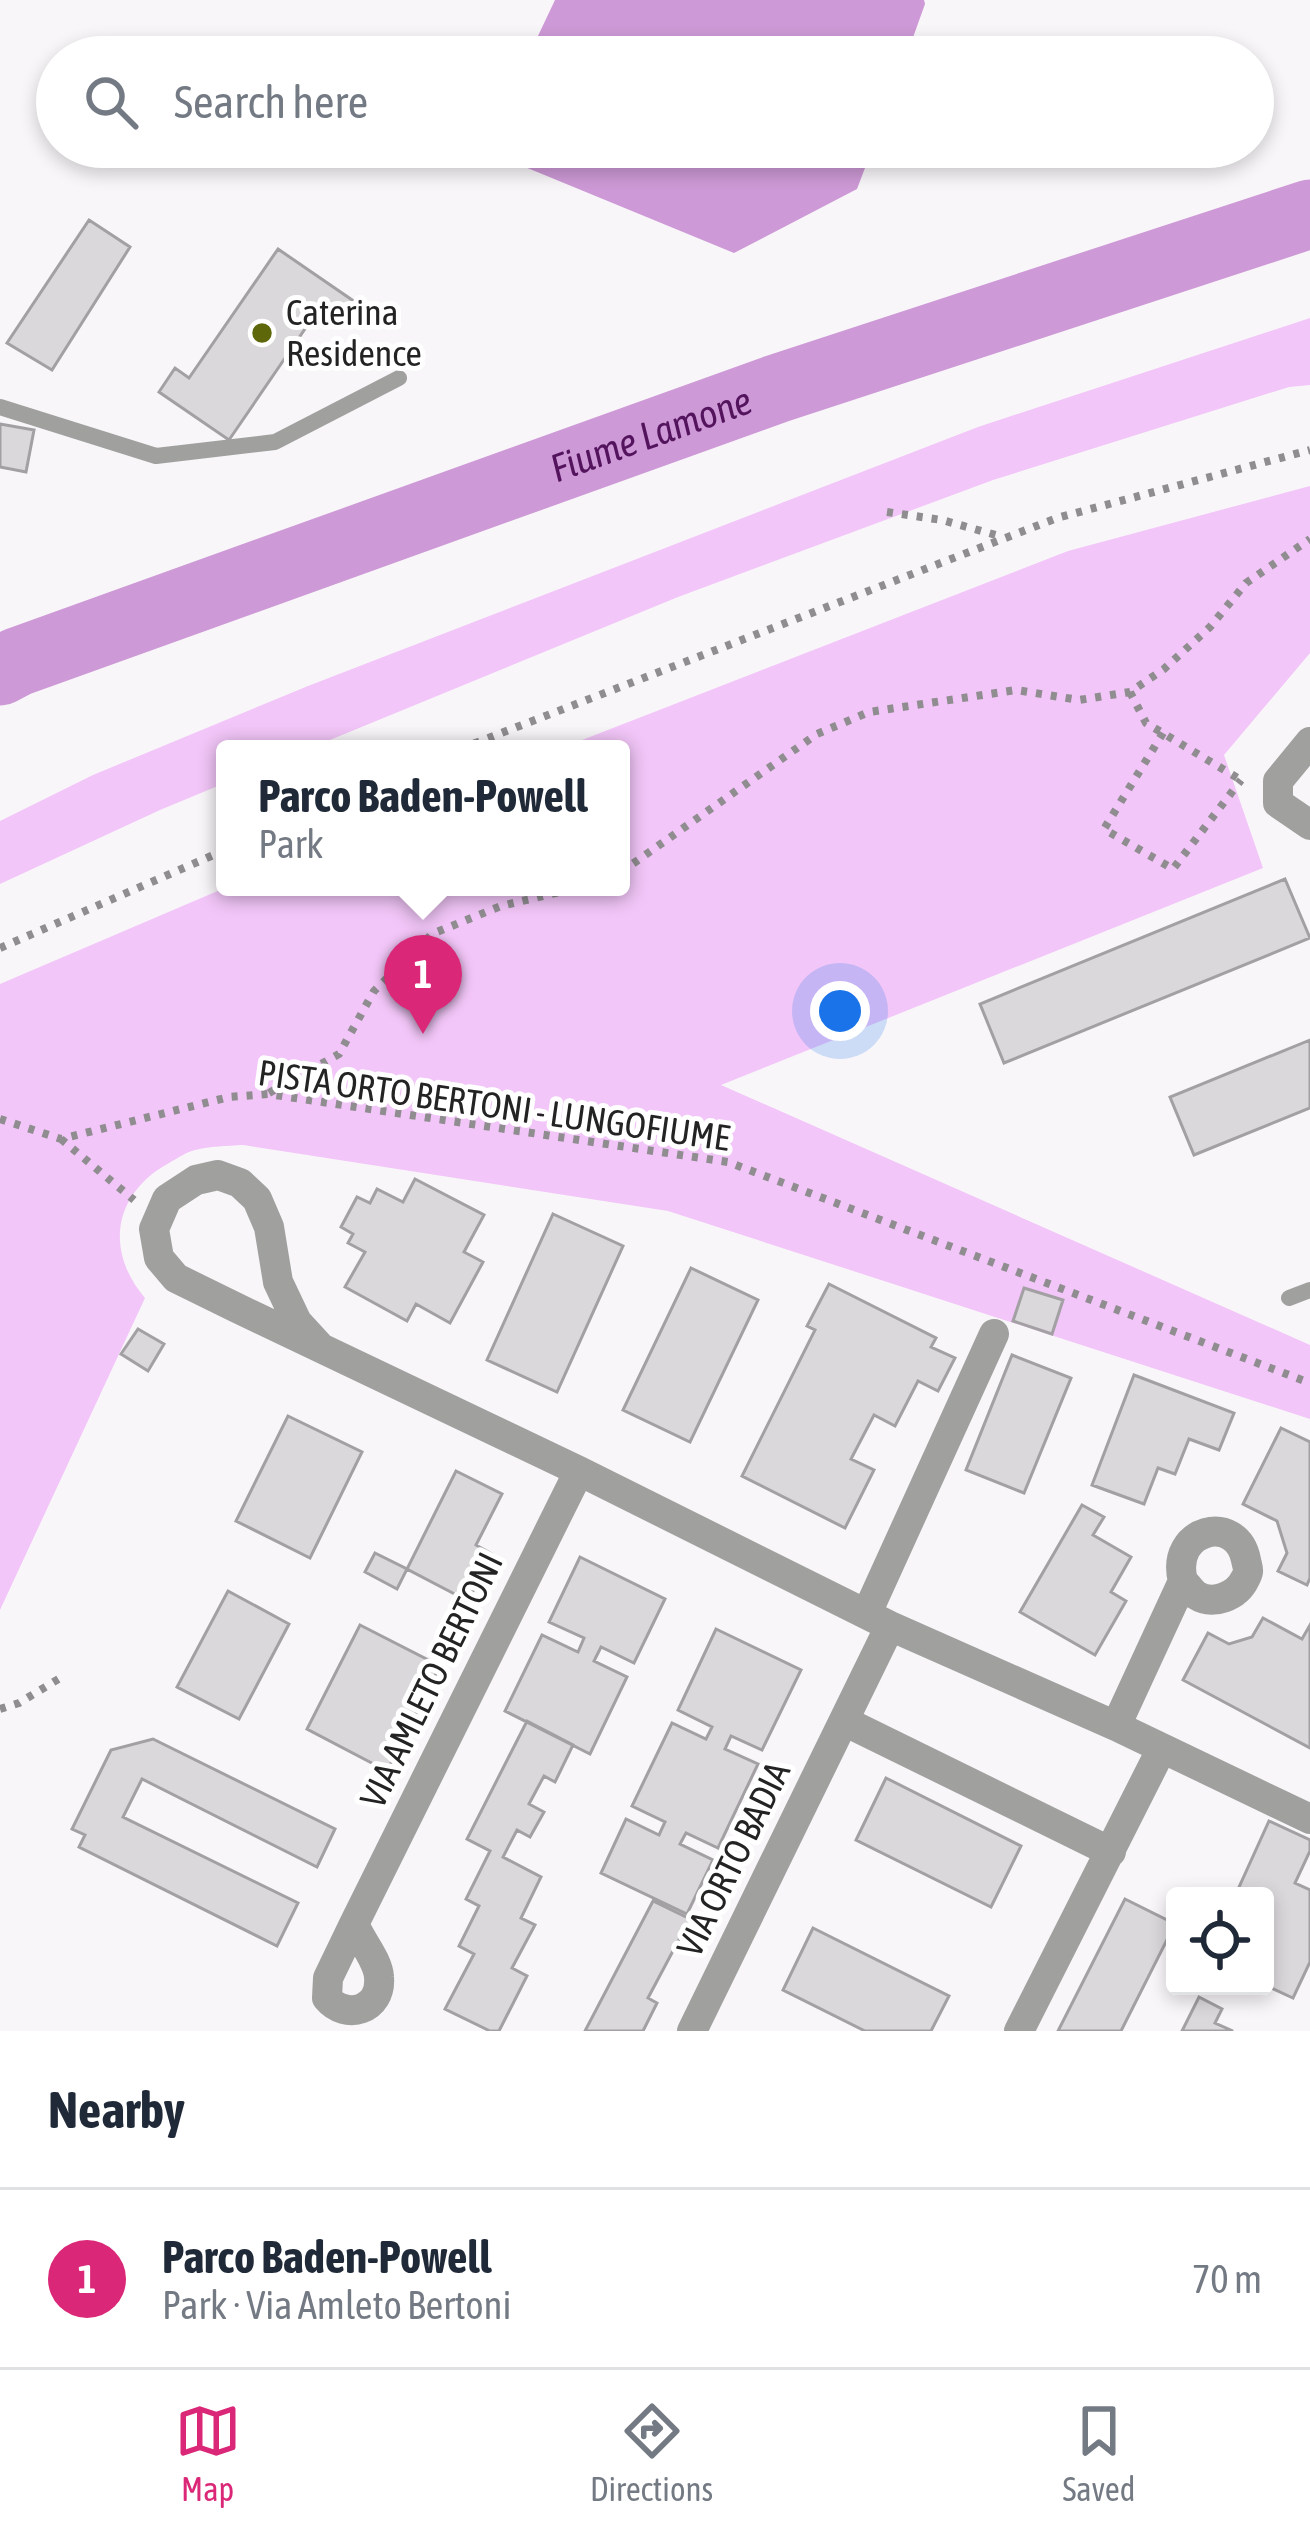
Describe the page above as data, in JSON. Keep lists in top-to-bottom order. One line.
{"streets":{"street":["VIA AMLETO BERTONI","VIA ORTO BADIA"],"path":["PISTA ORTO BERTONI - LUNGOFIUME"]},"water":["Fiume Lamone"],"places":["Caterina Residence"],"page":{"search":"Search here","popup":["Parco Baden-Powell","Park"],"pins":"1","heading":"Nearby","list":[{"mark":"1","name":"Parco Baden-Powell","note":"Park · Via Amleto Bertoni","value":"70 m"}],"nav":["Map","Directions","Saved"]}}
